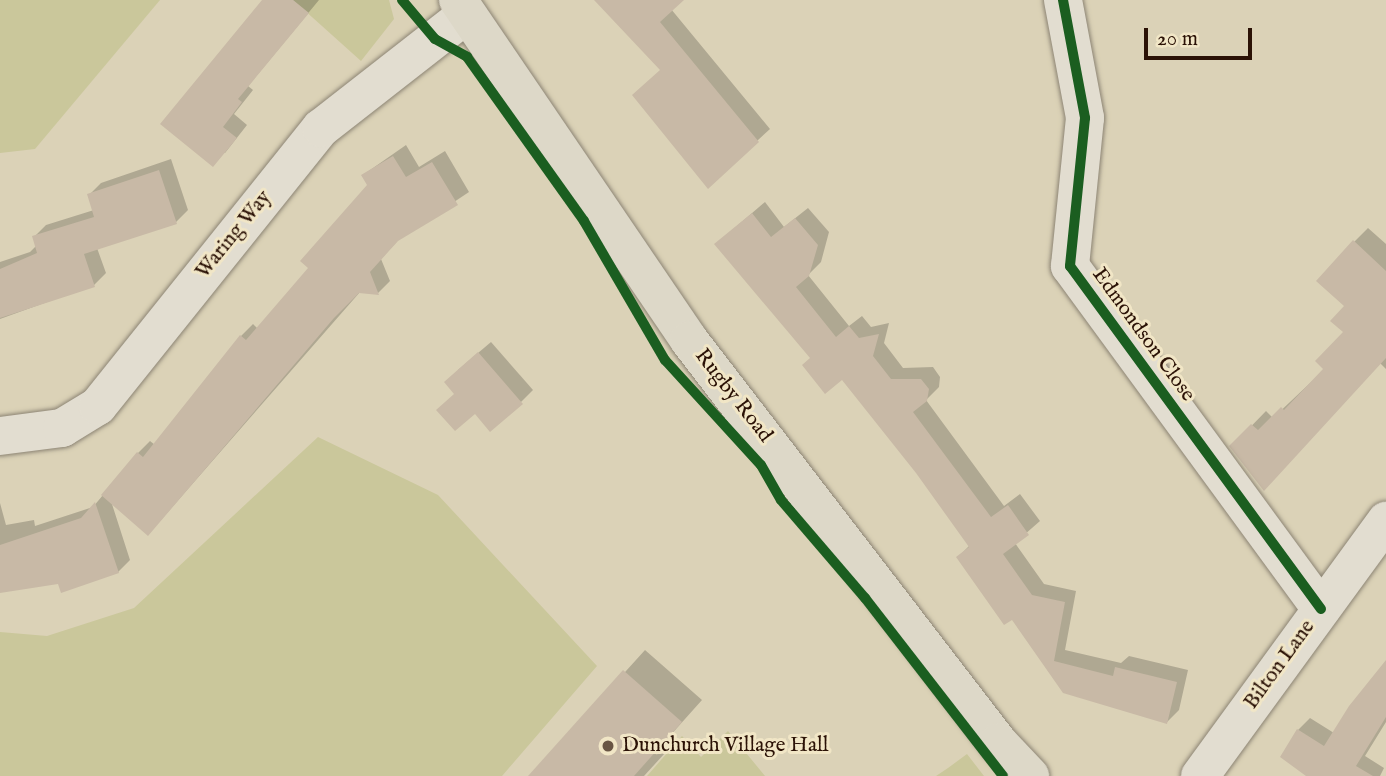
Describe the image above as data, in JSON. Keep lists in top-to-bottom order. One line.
{"streets":{"main road":["Rugby Road"],"street":["Waring Way","Edmondson Close","Bilton Lane"]},"crossings":[["Waring Way","Rugby Road"],["Edmondson Close","Bilton Lane"]],"places":["Dunchurch Village Hall"],"scale_bar":"20 m"}
